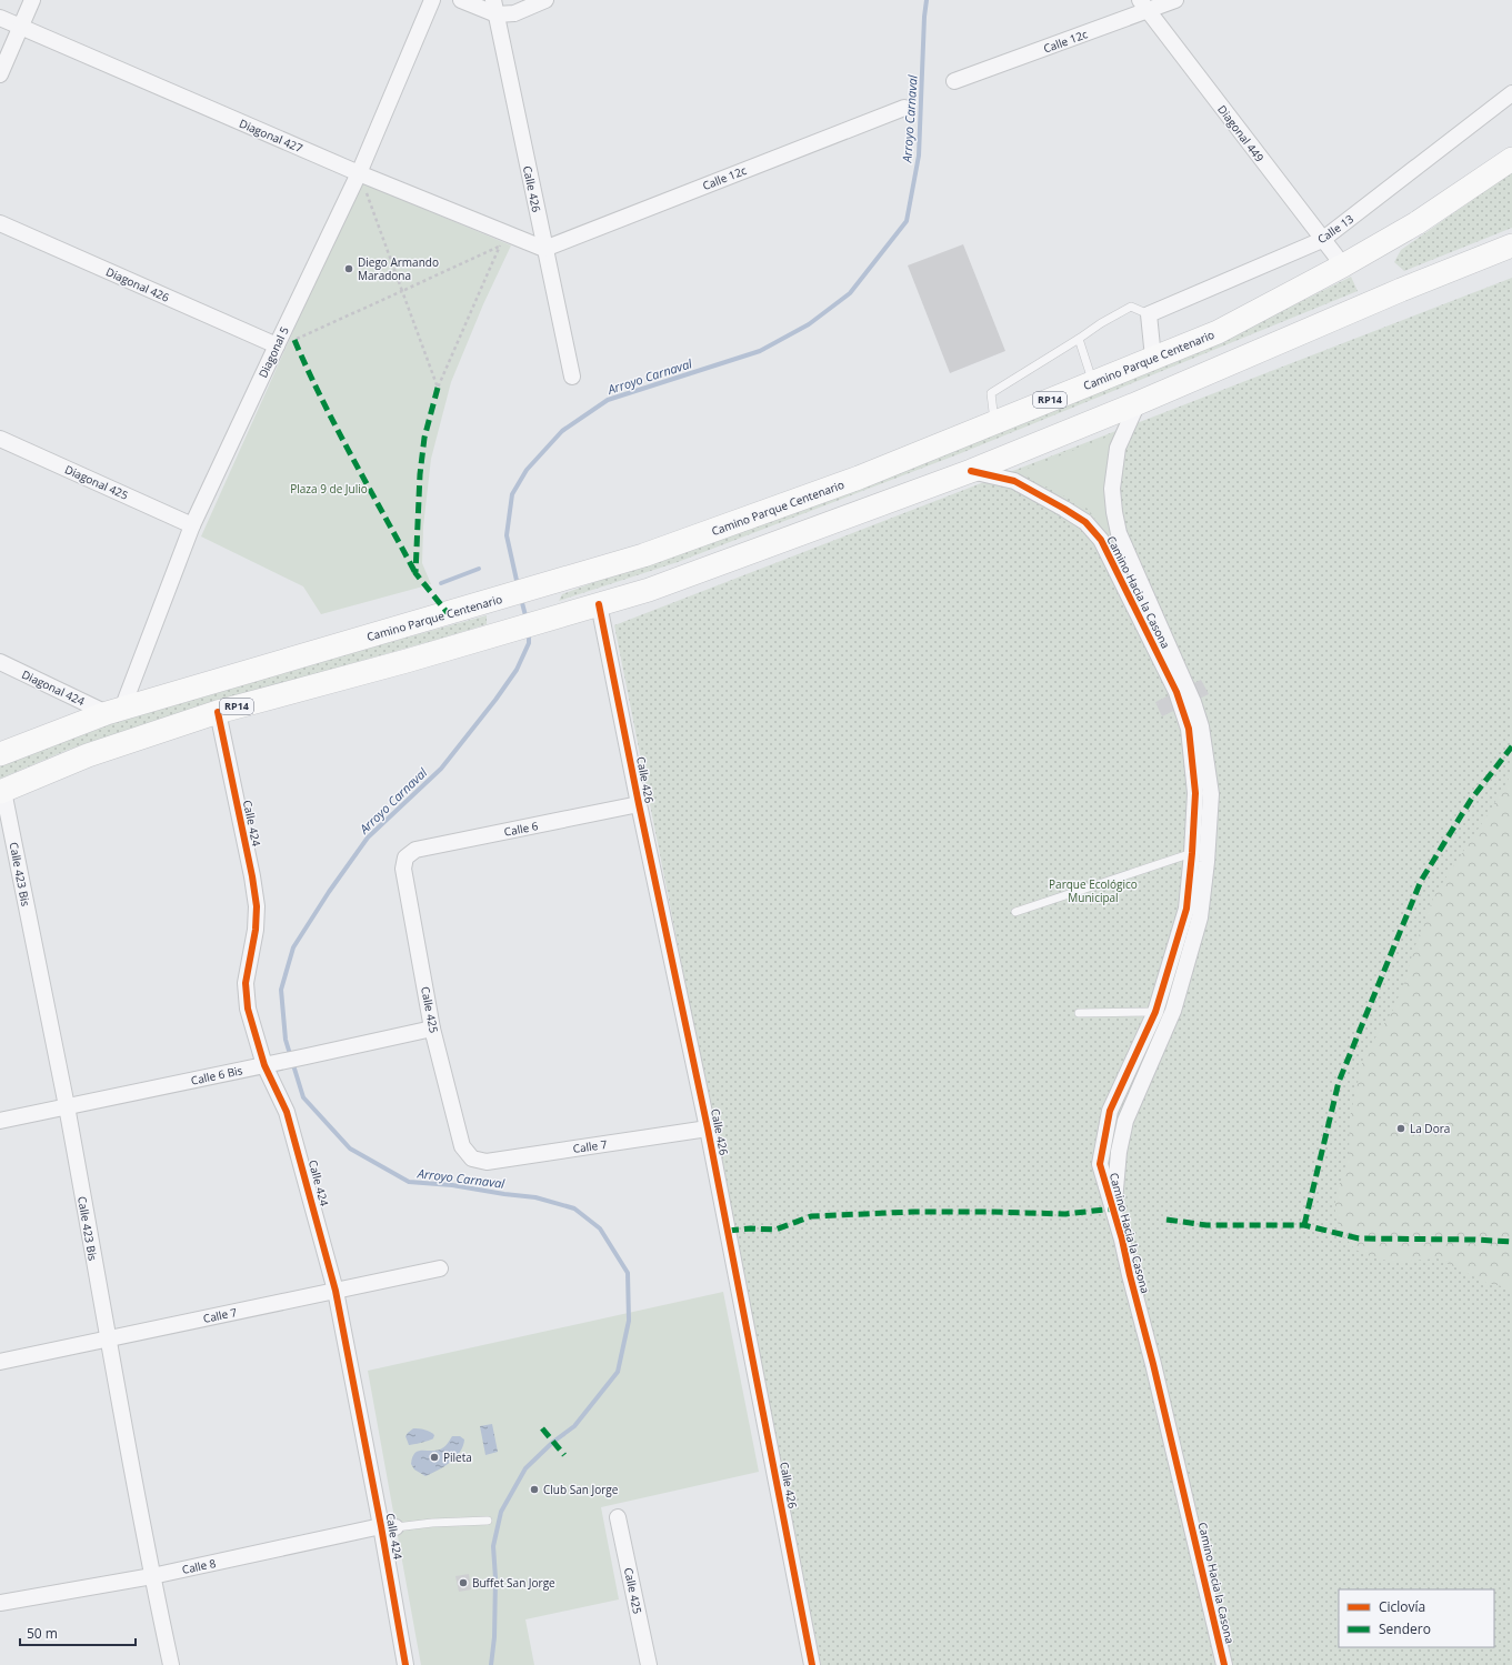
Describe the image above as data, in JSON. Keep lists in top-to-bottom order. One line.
{"streets":{"main road":["Camino Parque Centenario","RP14"],"street":["Calle 12c","Diagonal 449","Diagonal 427","Calle 426","Calle 13","Diagonal 426","Diagonal 5","Diagonal 425","Camino Hacia la Casona","Diagonal 424","Calle 424","Calle 6","Calle 423 Bis","Calle 425","Calle 6 Bis","Calle 7","Calle 8"]},"crossings":[["Calle 12c","Diagonal 449"],["Calle 12c","Diagonal 427"],["Calle 12c","Calle 426"],["Diagonal 449","Calle 13"],["Diagonal 449","Camino Parque Centenario"],["Diagonal 427","Calle 426"],["Diagonal 427","Diagonal 5"],["Calle 426","RP14"],["Calle 426","Calle 6"],["Calle 426","Calle 7"],["Diagonal 426","Diagonal 5"],["Diagonal 5","Camino Parque Centenario"],["Diagonal 5","Diagonal 425"],["Diagonal 5","Diagonal 424"],["Camino Parque Centenario","Diagonal 424"],["RP14","Camino Hacia la Casona"],["RP14","Calle 424"],["RP14","Calle 423 Bis"],["Calle 424","Calle 6 Bis"],["Calle 424","Calle 7"],["Calle 424","Calle 8"],["Calle 6","Calle 425"],["Calle 423 Bis","Calle 6 Bis"],["Calle 423 Bis","Calle 7"],["Calle 423 Bis","Calle 8"],["Calle 425","Calle 6 Bis"],["Calle 425","Calle 7"]],"water":["Arroyo Carnaval"],"parks":["Plaza 9 de Julio","Parque Ecológico Municipal"],"places":["Diego Armando Maradona","La Dora","Pileta","Club San Jorge","Buffet San Jorge"],"legend":["Ciclovía","Sendero"],"scale_bar":"50 m"}
